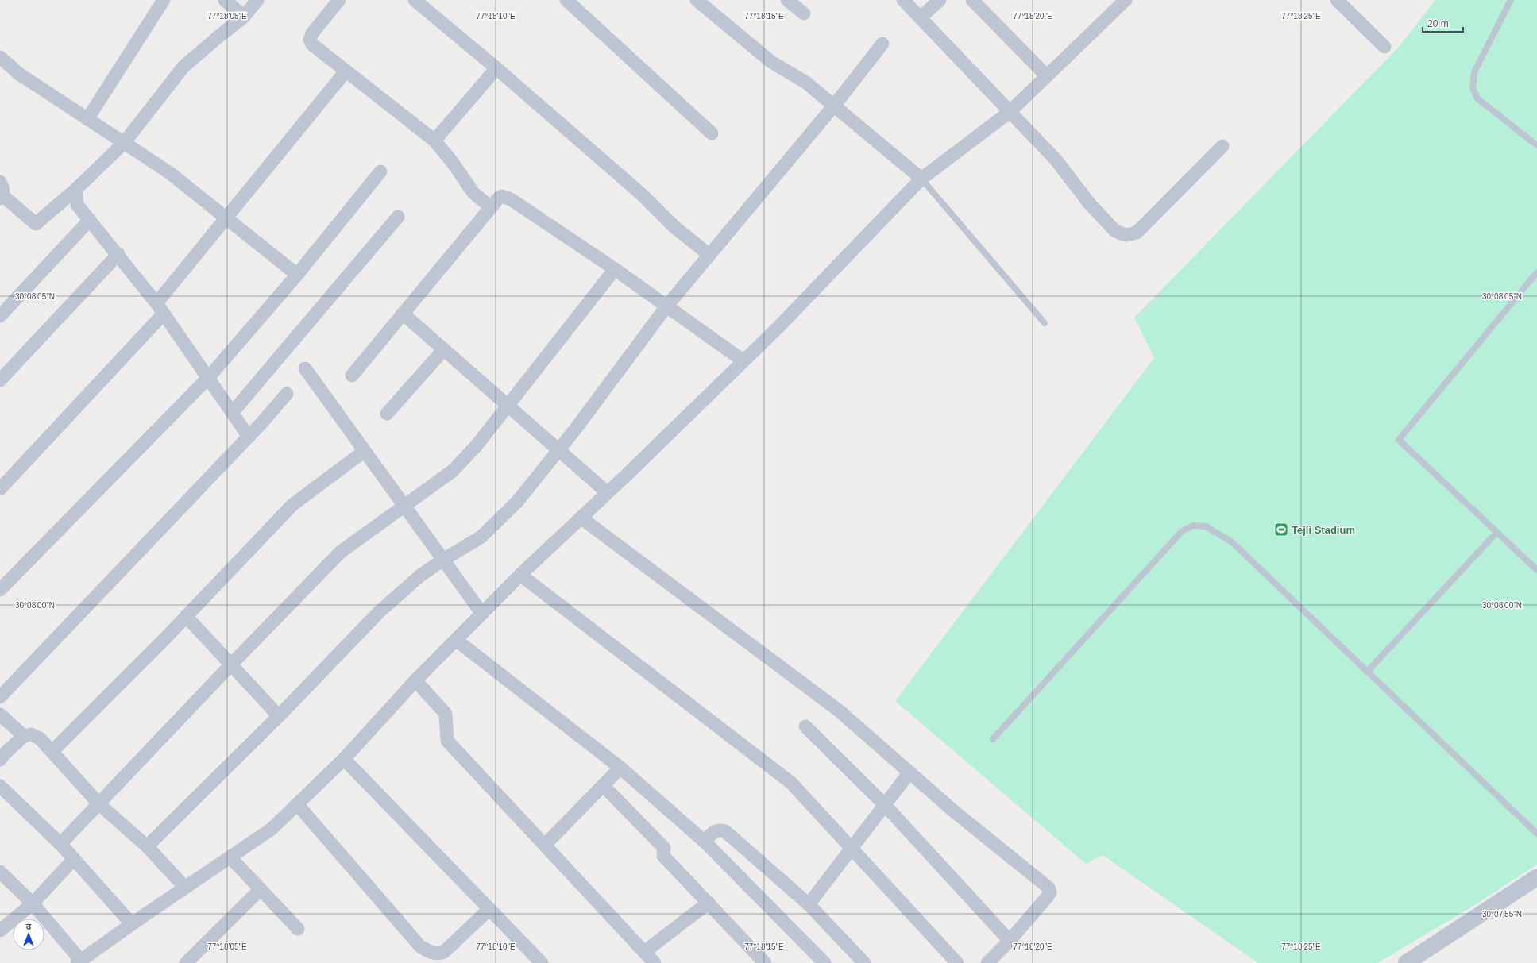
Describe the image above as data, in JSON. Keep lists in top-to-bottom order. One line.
{"places":{"sports":["Tejli Stadium"]},"scale_bar":"20 m","north":"top","coordinates":["77°18'05\"E","77°18'10\"E","77°18'15\"E","77°18'20\"E","77°18'25\"E","30°08'05\"N","30°08'00\"N","30°07'55\"N"]}
